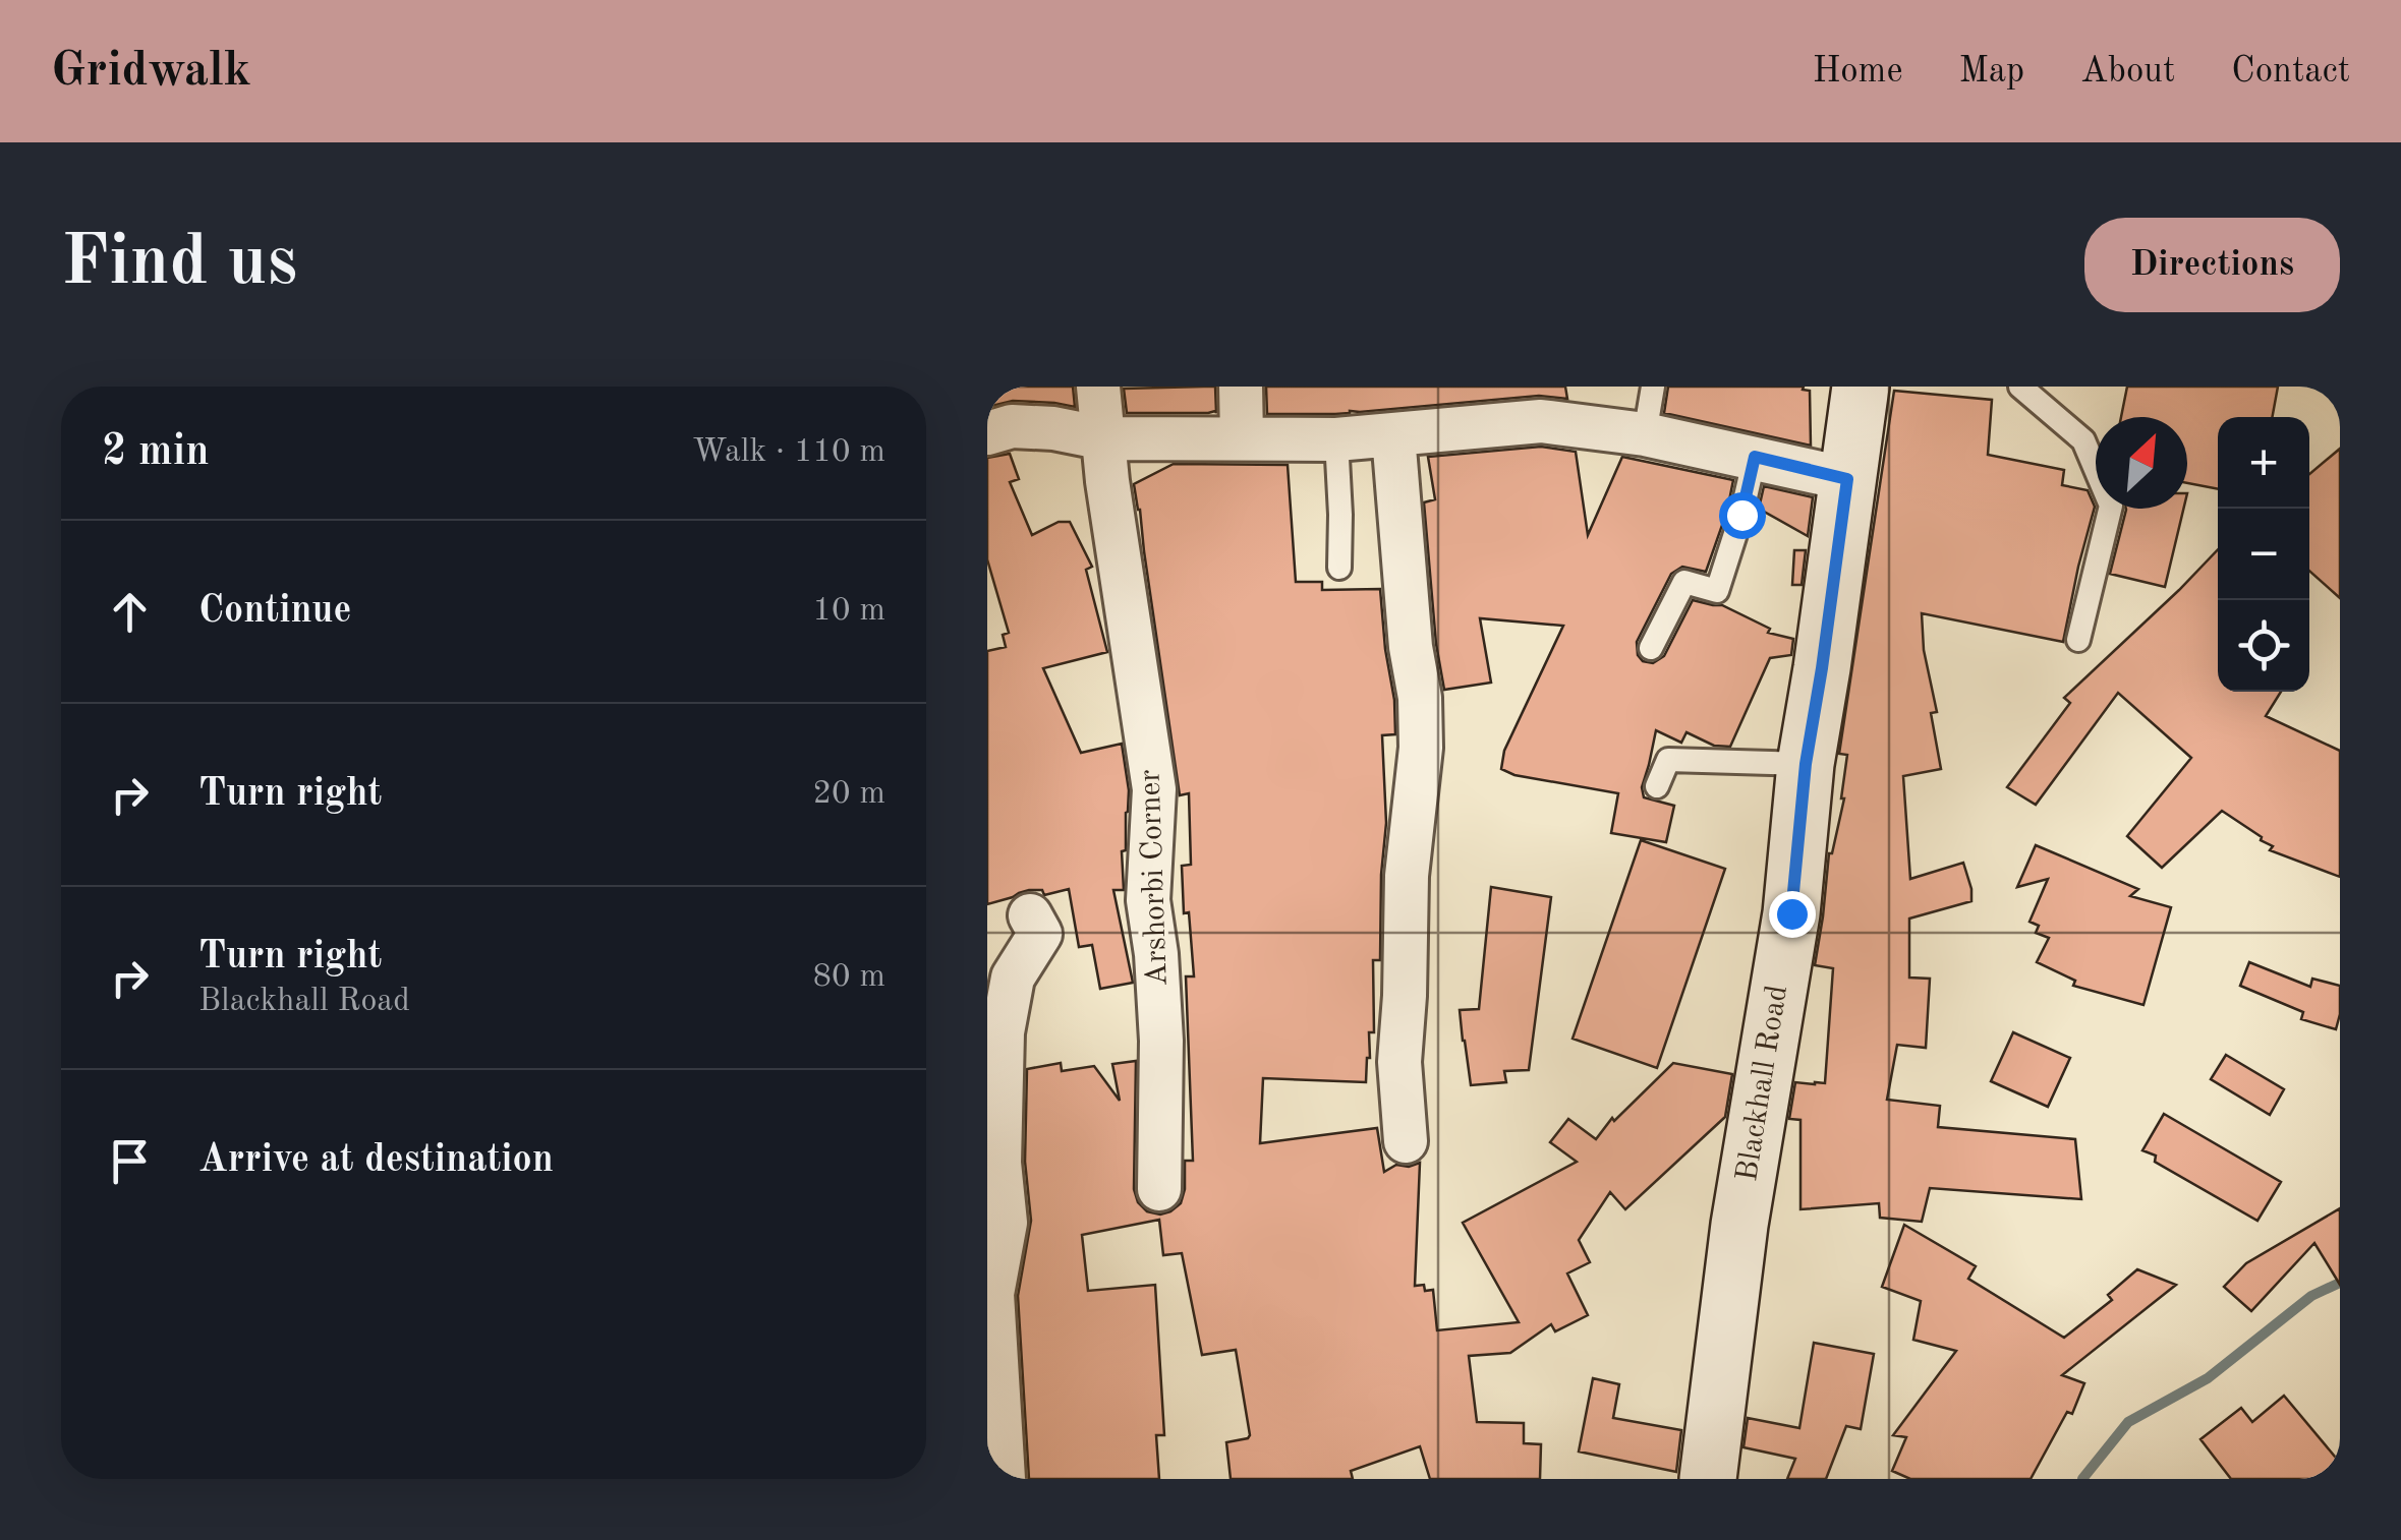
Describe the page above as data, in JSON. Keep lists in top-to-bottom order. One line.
{"streets":{"main road":["Blackhall Road"],"street":["Arshorbi Corner"]},"north":"top right","page":{"header":"Gridwalk","nav":["Home","Map","About","Contact"],"buttons":"Directions","title":"Find us","heading":["2 min","Walk · 110 m"],"map_buttons":["+","−"],"list":[["Continue","10 m"],["Turn right","20 m"],["Turn right","Blackhall Road","80 m"],"Arrive at destination"]}}
